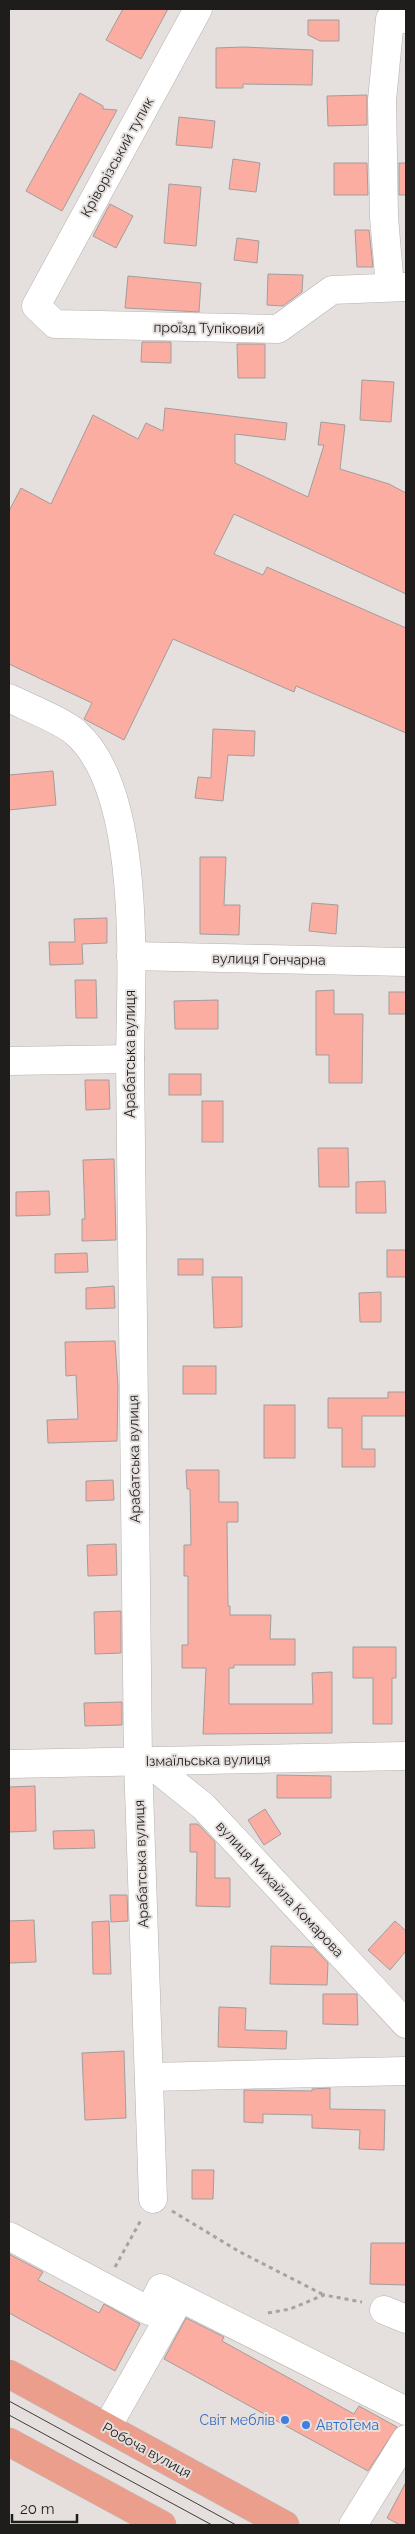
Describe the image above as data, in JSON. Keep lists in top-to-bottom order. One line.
{"streets":{"main road":["Робоча вулиця"],"street":["Кріворізський тупик","проїзд Тупіковий","вулиця Гончарна","Арабатська вулиця","Ізмаїльська вулиця","вулиця Михайла Комарова"]},"crossings":[["Кріворізський тупик","проїзд Тупіковий"],["вулиця Гончарна","Арабатська вулиця"],["Арабатська вулиця","Ізмаїльська вулиця"],["Арабатська вулиця","вулиця Михайла Комарова"],["Ізмаїльська вулиця","вулиця Михайла Комарова"]],"places":["Світ меблів","АвтоТема"],"scale_bar":"20 m"}
